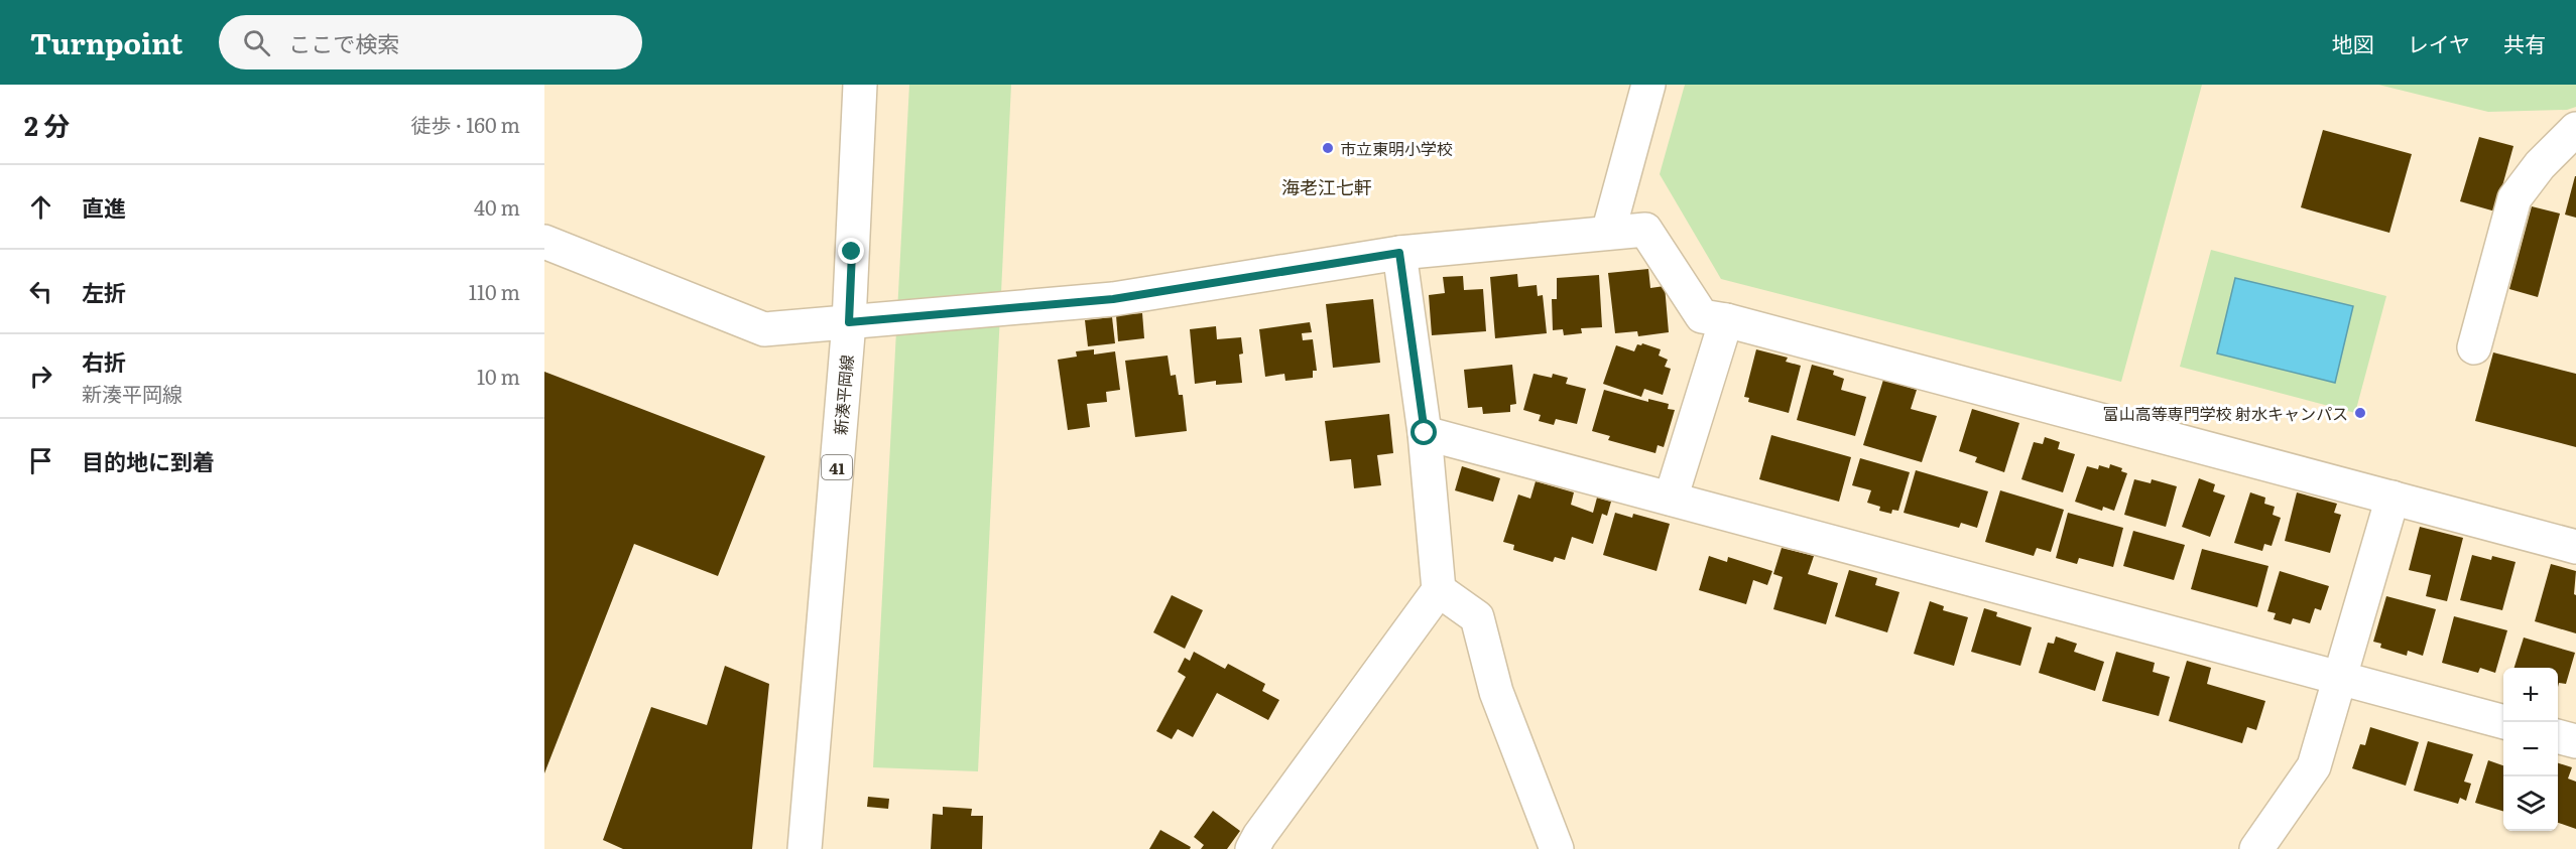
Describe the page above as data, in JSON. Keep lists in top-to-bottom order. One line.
{"streets":{"street":["新湊平岡線","41"]},"districts":["海老江七軒"],"places":["市立東明小学校","富山高等専門学校 射水キャンパス"],"page":{"header":"Turnpoint","search":"ここで検索","nav":["地図","レイヤ","共有"],"heading":["2 分","徒歩 · 160 m"],"list":[["直進","40 m"],["左折","110 m"],["右折","新湊平岡線","10 m"],"目的地に到着"],"map_buttons":["+","−"]}}
